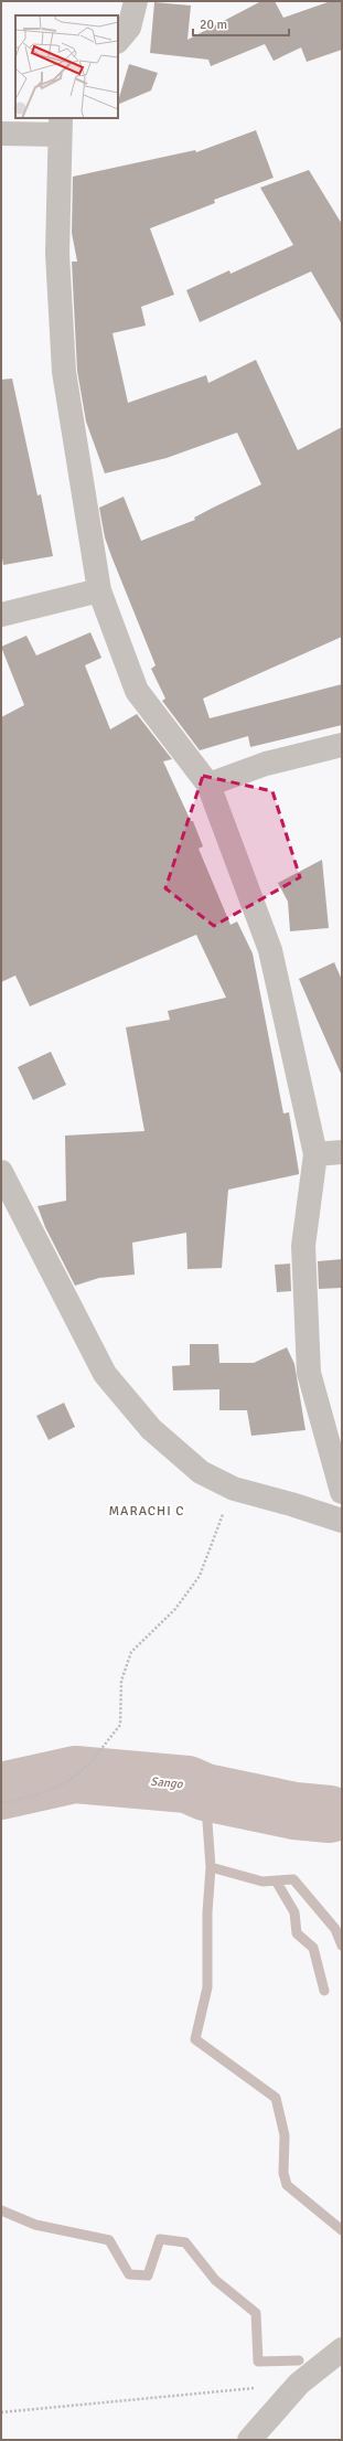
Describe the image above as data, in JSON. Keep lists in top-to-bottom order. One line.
{"districts":["MARACHI C"],"water":["Sango"],"scale_bar":"20 m"}
